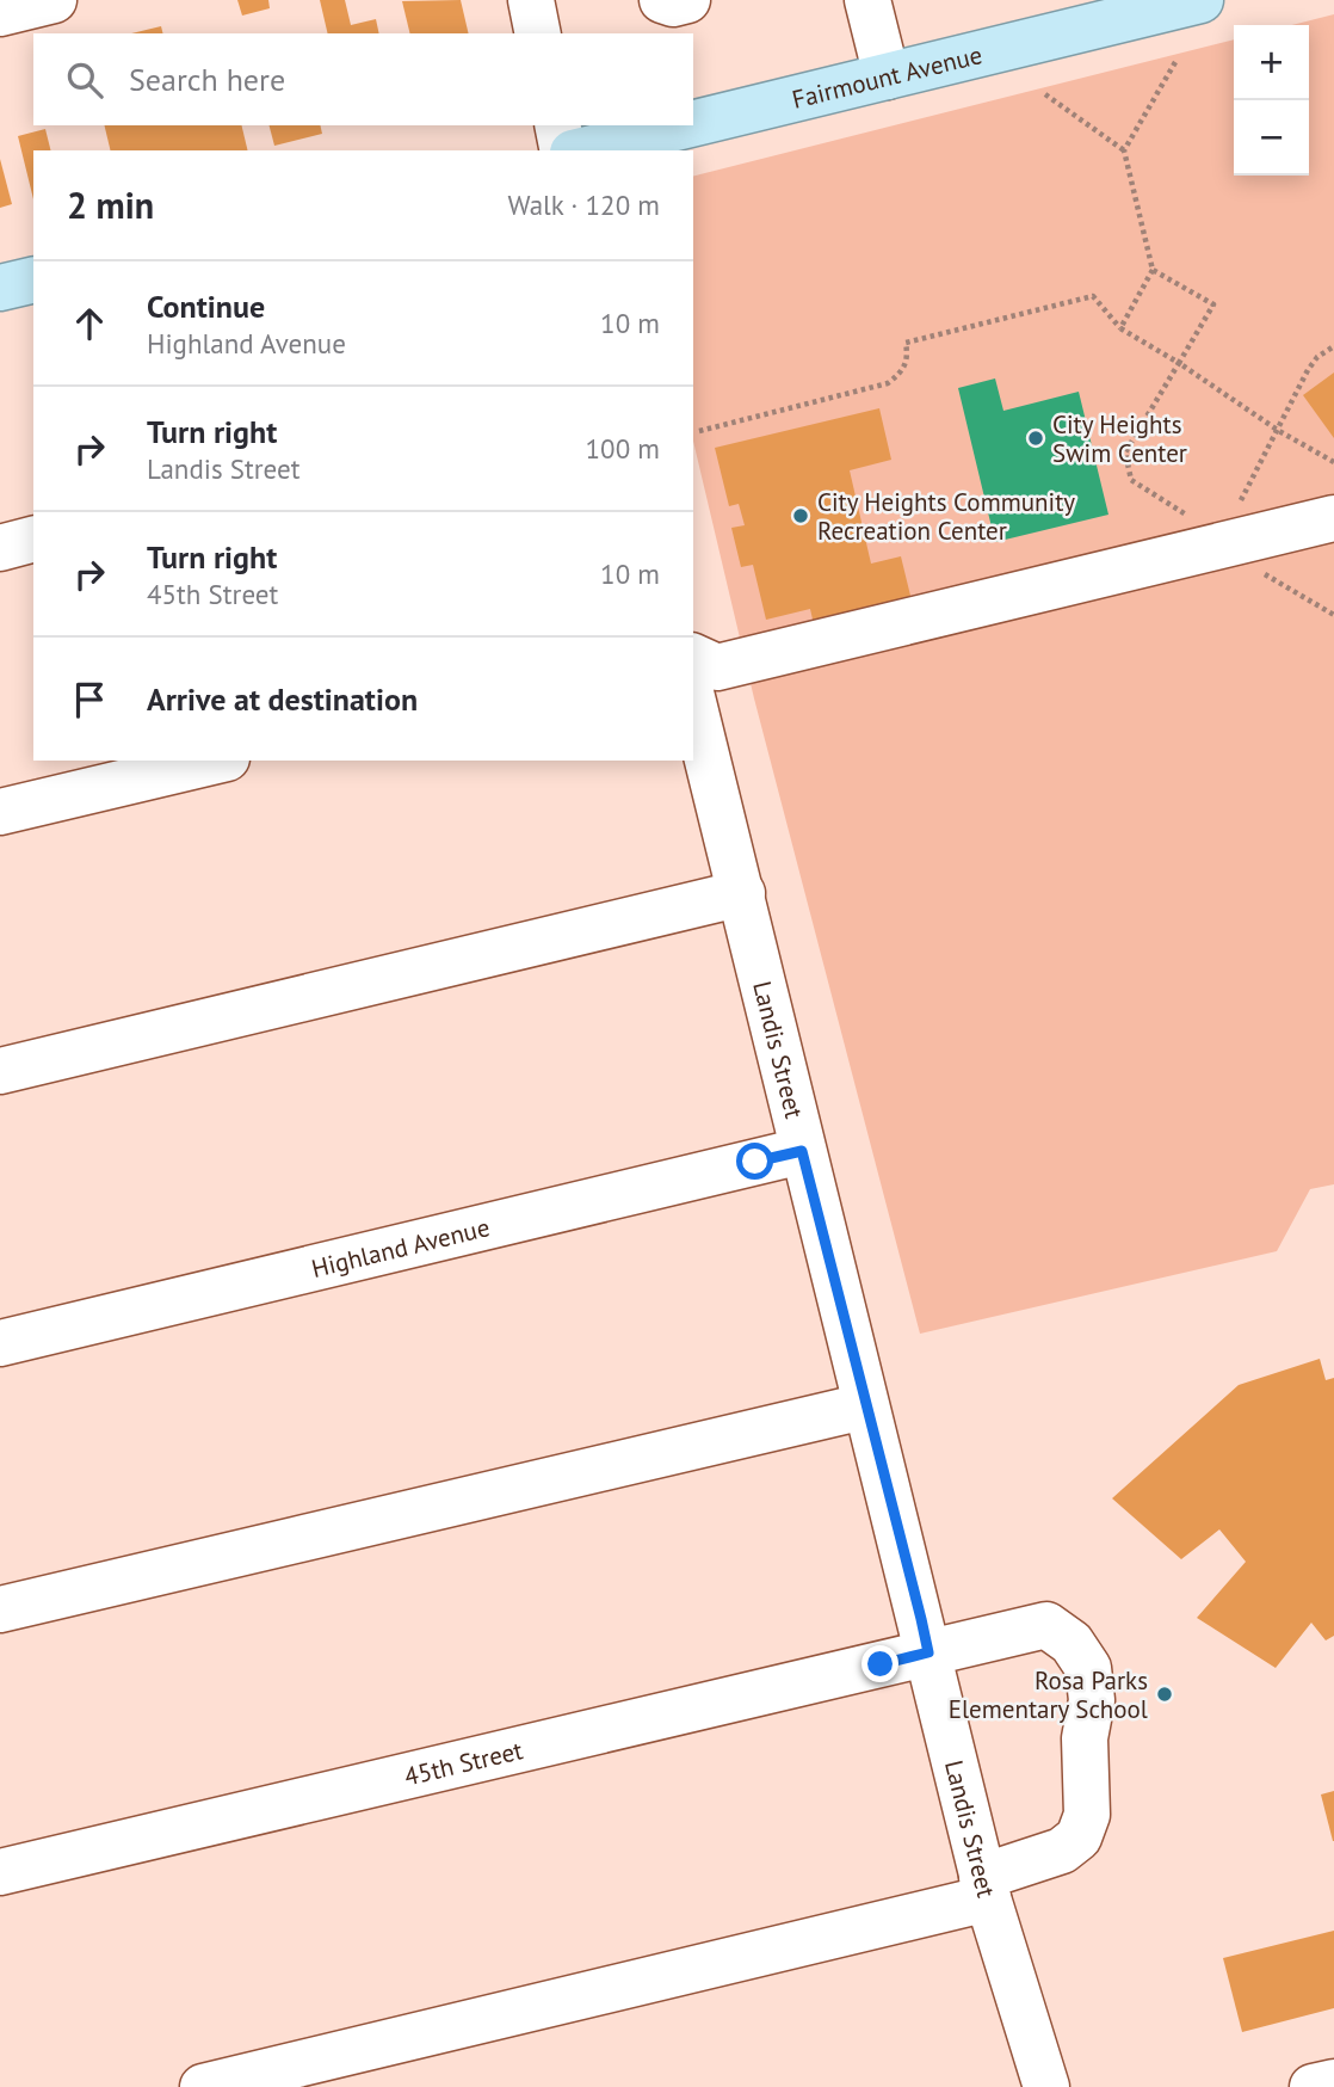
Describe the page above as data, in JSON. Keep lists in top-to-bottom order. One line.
{"streets":{"main road":["Fairmount Avenue"],"street":["Landis Street","Highland Avenue","45th Street"]},"crossings":[["Landis Street","Highland Avenue"],["Landis Street","45th Street"]],"places":["City Heights Swim Center","City Heights Community Recreation Center","Rosa Parks Elementary School"],"page":{"map_buttons":["+","−"],"search":"Search here","heading":["2 min","Walk · 120 m"],"list":[["Continue","Highland Avenue","10 m"],["Turn right","Landis Street","100 m"],["Turn right","45th Street","10 m"],"Arrive at destination"]}}
